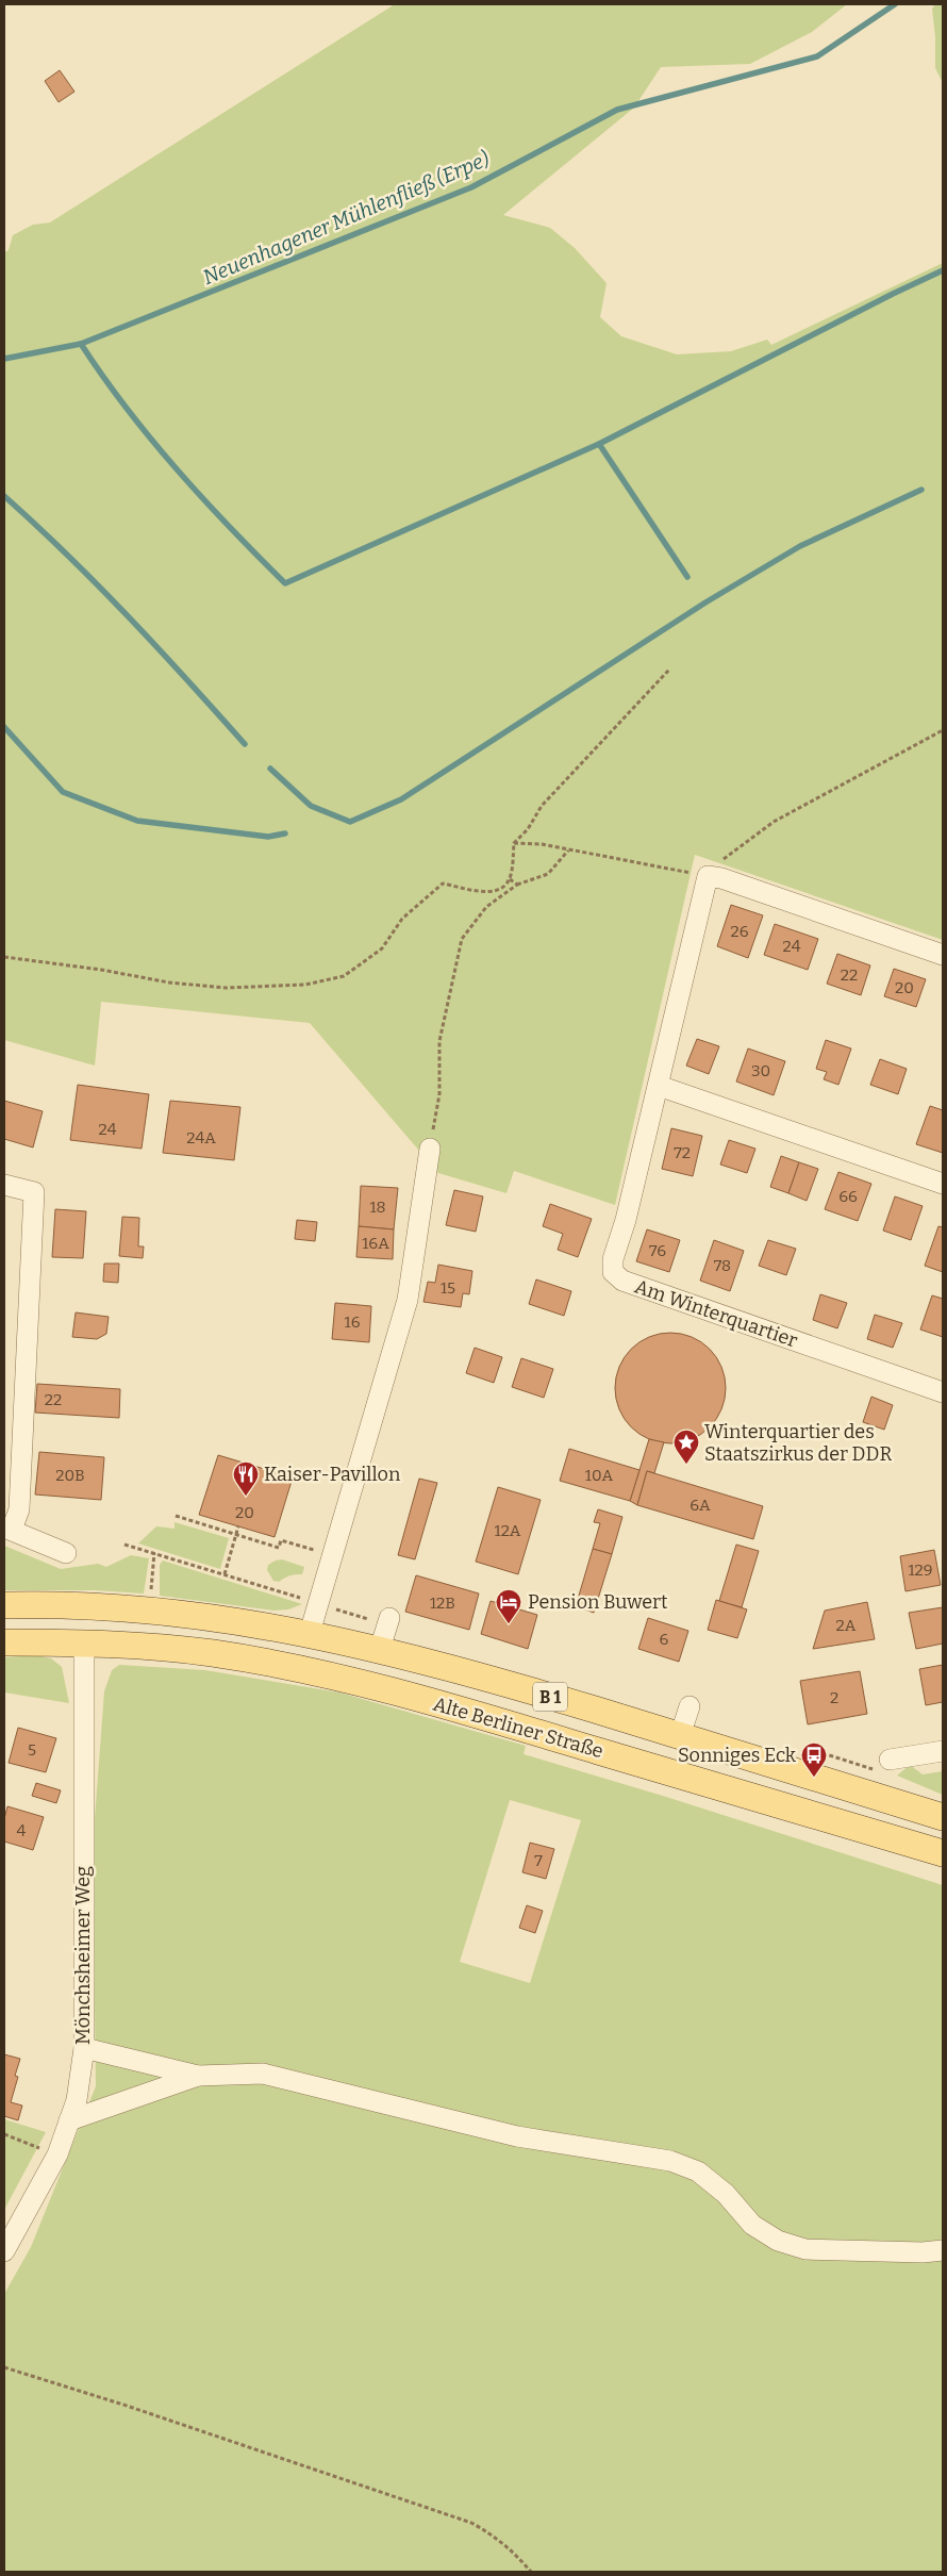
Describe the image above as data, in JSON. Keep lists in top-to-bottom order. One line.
{"streets":{"main road":["B 1","Alte Berliner Straße"],"street":["Am Winterquartier","Mönchsheimer Weg"]},"crossings":[["B 1","Alte Berliner Straße"],["B 1","Mönchsheimer Weg"],["Alte Berliner Straße","Mönchsheimer Weg"]],"water":["Neuenhagener Mühlenfließ (Erpe)"],"places":{"place":["Winterquartier des Staatszirkus der DDR"],"restaurant":["Kaiser-Pavillon"],"hotel":["Pension Buwert"],"bus stop":["Sonniges Eck"]},"house_numbers":["26","24","22","20","30","24","24A","72","66","18","16A","76","78","15","16","22","20B","10A","6A","20","12A","129","12B","2A","6","2","5","4","7"]}
